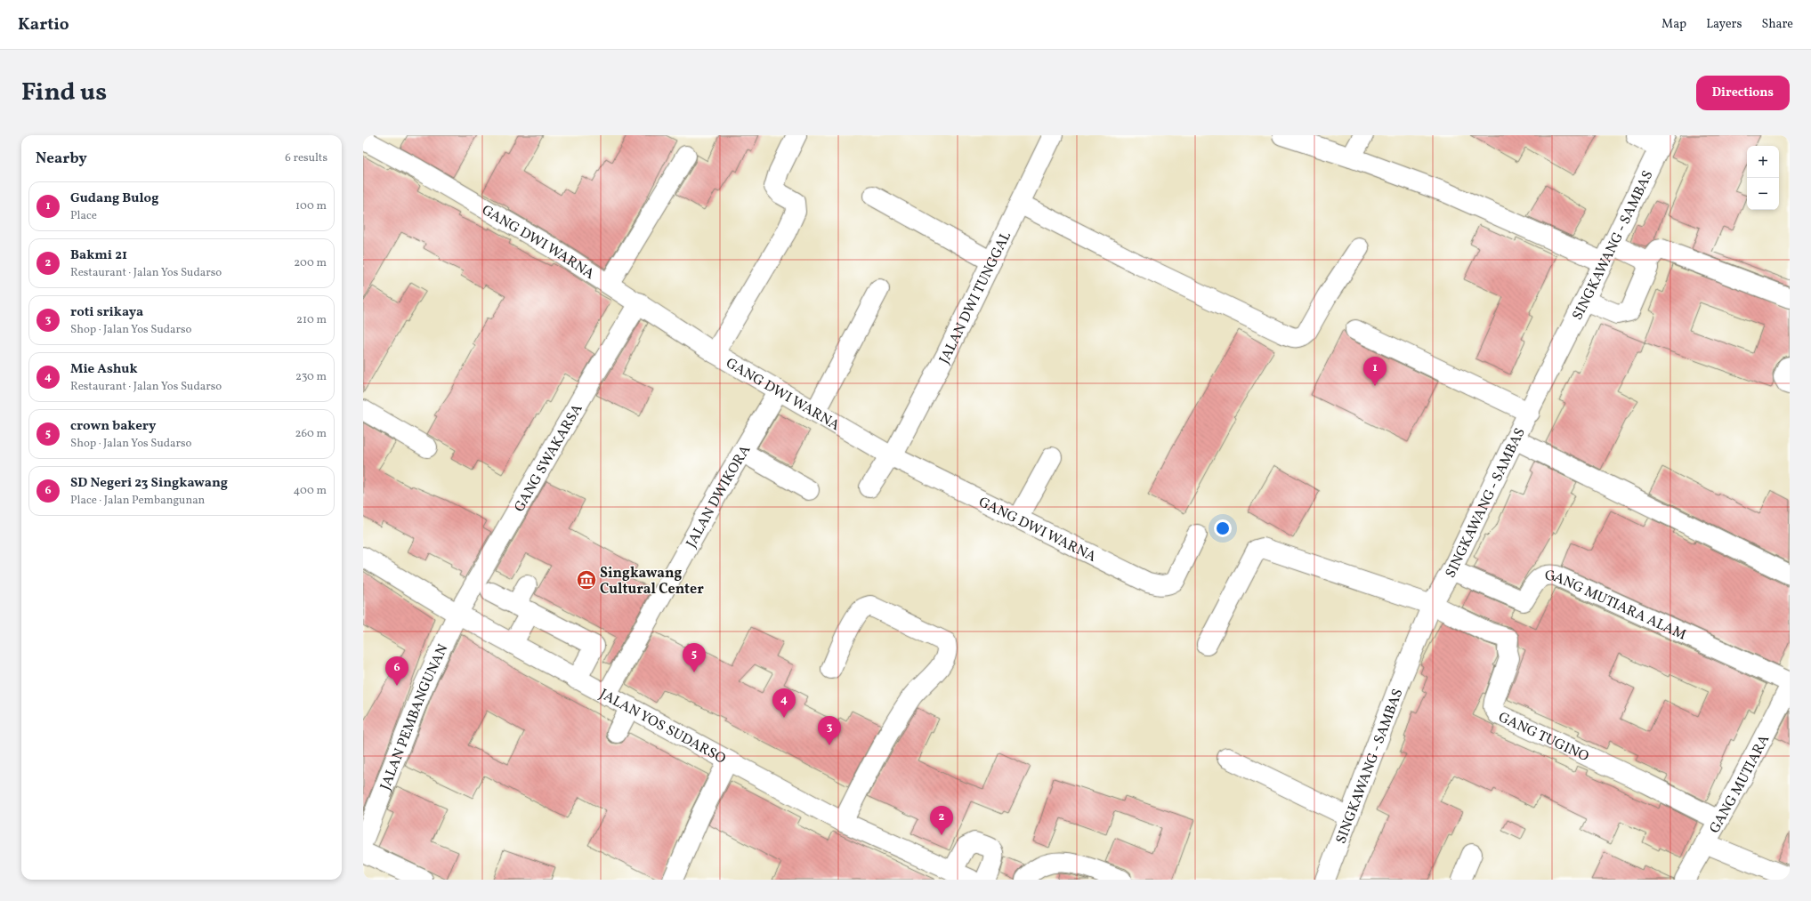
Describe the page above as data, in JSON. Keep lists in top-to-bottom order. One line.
{"streets":{"street":["GANG DWI WARNA","SINGKAWANG - SAMBAS","JALAN DWI TUNGGAL","GANG SWAKARSA","JALAN DWIKORA","GANG MUTIARA ALAM","JALAN PEMBANGUNAN","JALAN YOS SUDARSO","GANG TUGINO","GANG MUTIARA"]},"crossings":[["GANG DWI WARNA","JALAN DWI TUNGGAL"],["GANG DWI WARNA","GANG SWAKARSA"],["GANG DWI WARNA","JALAN DWIKORA"],["SINGKAWANG - SAMBAS","GANG MUTIARA ALAM"],["SINGKAWANG - SAMBAS","GANG TUGINO"],["GANG SWAKARSA","JALAN PEMBANGUNAN"],["GANG SWAKARSA","JALAN YOS SUDARSO"],["JALAN DWIKORA","JALAN YOS SUDARSO"],["JALAN PEMBANGUNAN","JALAN YOS SUDARSO"],["GANG TUGINO","GANG MUTIARA"]],"places":{"museum":["Singkawang Cultural Center"]},"page":{"header":"Kartio","nav":["Map","Layers","Share"],"title":"Find us","buttons":"Directions","heading":["Nearby","6 results"],"map_buttons":["+","−"],"list":[{"mark":"1","name":"Gudang Bulog","note":"Place","value":"100 m"},{"mark":"2","name":"Bakmi 21","note":"Restaurant · Jalan Yos Sudarso","value":"200 m"},{"mark":"3","name":"roti srikaya","note":"Shop · Jalan Yos Sudarso","value":"210 m"},{"mark":"4","name":"Mie Ashuk","note":"Restaurant · Jalan Yos Sudarso","value":"230 m"},{"mark":"5","name":"crown bakery","note":"Shop · Jalan Yos Sudarso","value":"260 m"},{"mark":"6","name":"SD Negeri 23 Singkawang","note":"Place · Jalan Pembangunan","value":"400 m"}],"pins":["1","5","6","4","3","2"]}}
